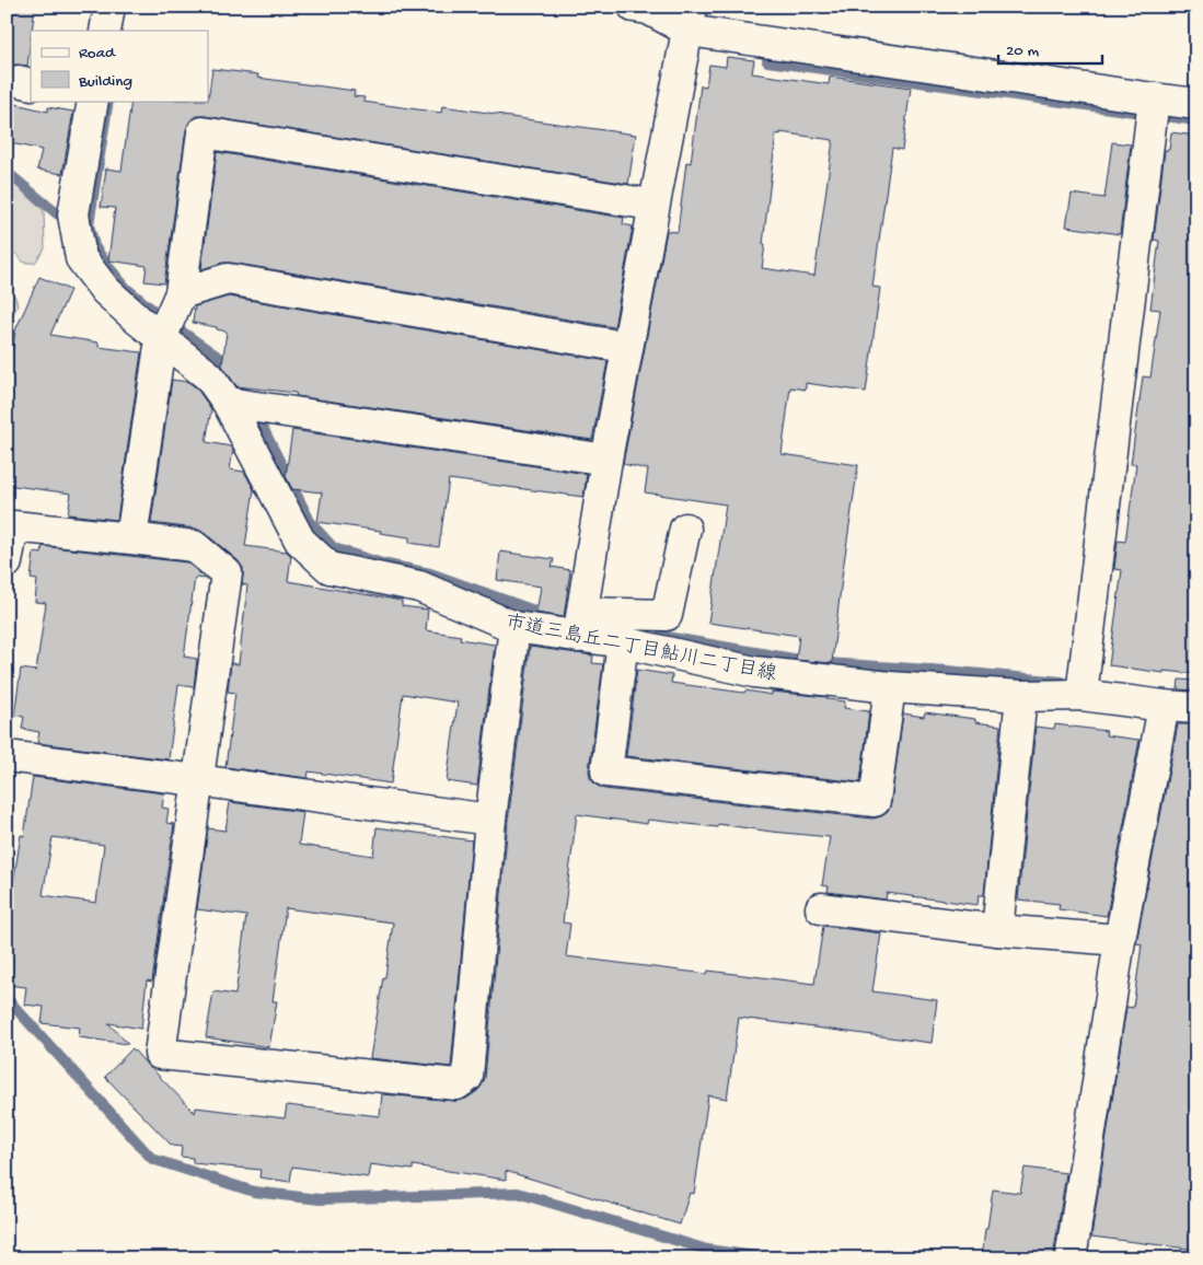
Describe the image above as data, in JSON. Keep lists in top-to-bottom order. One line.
{"streets":{"street":["市道三島丘二丁目鮎川二丁目線"]},"legend":["Road","Building"],"scale_bar":"20 m"}
